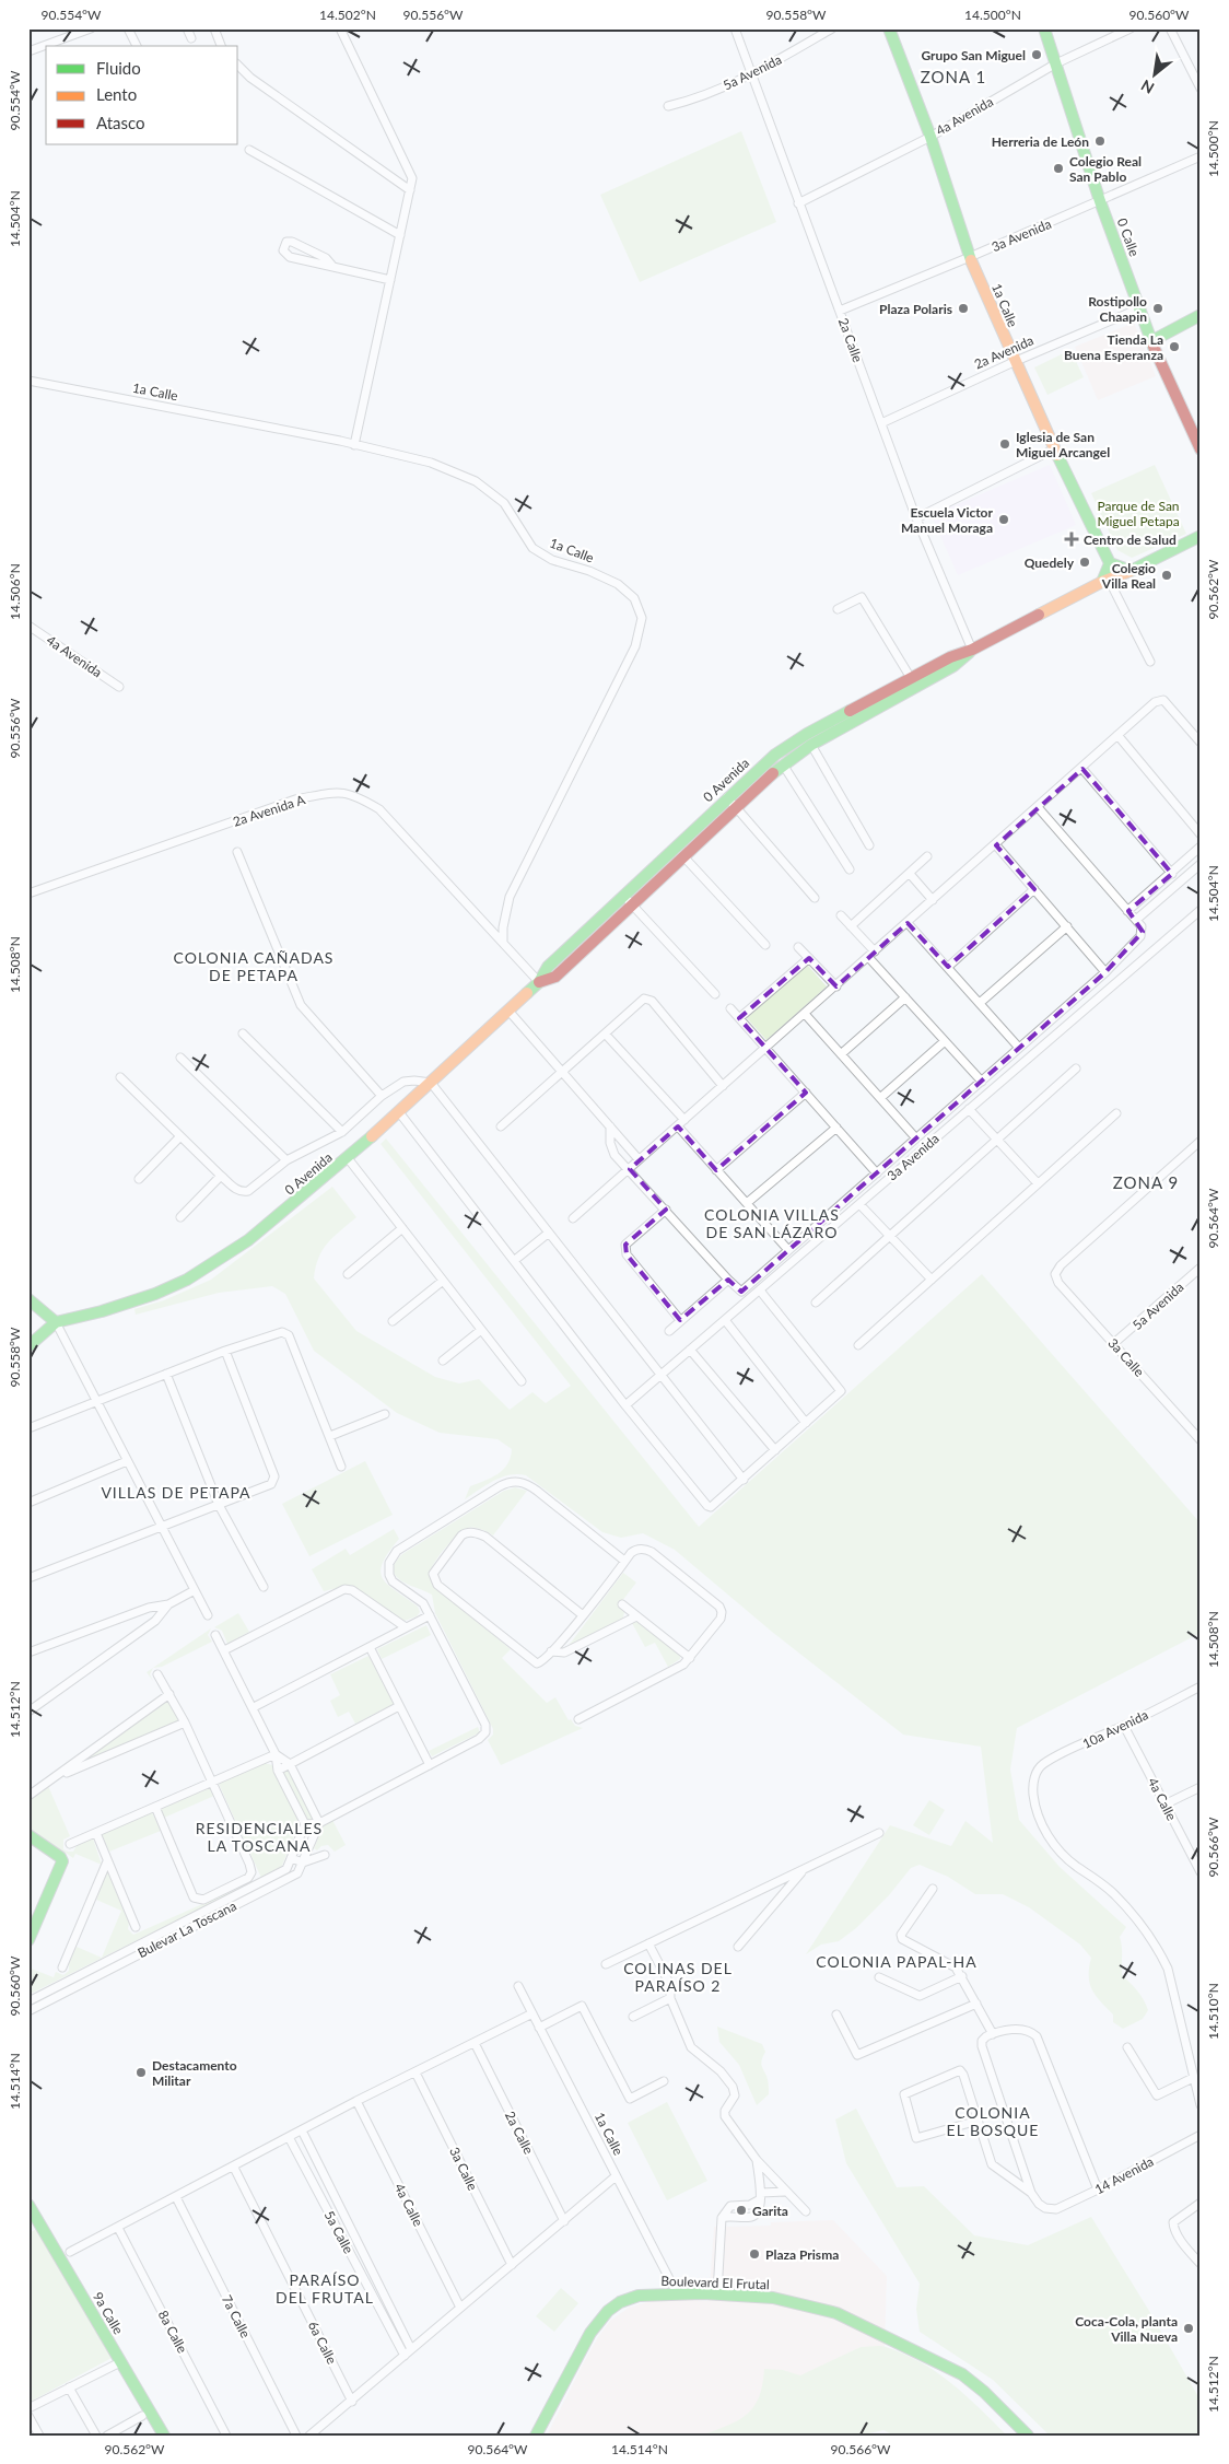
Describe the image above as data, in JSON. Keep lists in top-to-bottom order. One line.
{"streets":{"main road":["0 Calle","1a Calle","0 Avenida","Boulevard El Frutal","9a Calle"],"street":["5a Avenida","4a Avenida","3a Avenida","2a Calle","2a Avenida","2a Avenida A","3a Calle","10a Avenida","4a Calle","Bulevar La Toscana","14 Avenida","5a Calle","7a Calle","8a Calle","6a Calle"]},"crossings":[["5a Avenida","2a Calle"],["5a Avenida","3a Calle"],["4a Avenida","0 Calle"],["4a Avenida","1a Calle"],["4a Avenida","2a Calle"],["3a Avenida","0 Calle"],["3a Avenida","1a Calle"],["3a Avenida","2a Calle"],["0 Calle","2a Avenida"],["1a Calle","2a Avenida"],["1a Calle","2a Avenida A"],["1a Calle","Boulevard El Frutal"],["2a Calle","2a Avenida"],["2a Calle","0 Avenida"],["0 Avenida","2a Avenida A"],["10a Avenida","4a Calle"]],"districts":["ZONA 1","COLONIA CAÑADAS DE PETAPA","ZONA 9","COLONIA VILLAS DE SAN LÁZARO","VILLAS DE PETAPA","RESIDENCIALES LA TOSCANA","COLONIA PAPAL-HA","COLINAS DEL PARAÍSO 2","COLONIA EL BOSQUE","PARAÍSO DEL FRUTAL"],"parks":["Parque de San Miguel Petapa"],"places":{"other":["Grupo San Miguel","Herreria de León","Colegio Real San Pablo","Plaza Polaris","Rostipollo Chaapin","Tienda La Buena Esperanza","Iglesia de San Miguel Arcangel","Escuela Victor Manuel Moraga","Quedely","Colegio Villa Real","Destacamento Militar","Garita","Plaza Prisma","Coca-Cola, planta Villa Nueva"],"health":["Centro de Salud"]},"legend":["Fluido","Lento","Atasco"],"north":"bottom left","coordinates":["90.554°W","14.502°N","90.556°W","90.558°W","14.500°N","90.560°W","14.504°N","90.562°W","14.506°N","14.508°N","90.564°W","14.512°N","90.566°W","14.510°N","14.514°N"]}
